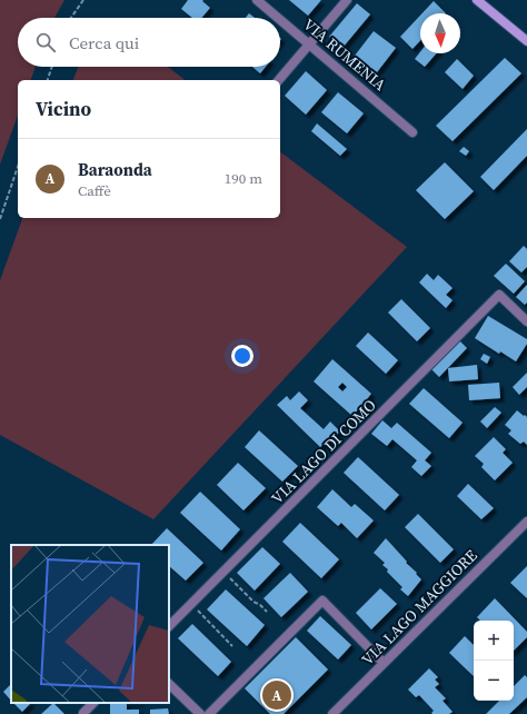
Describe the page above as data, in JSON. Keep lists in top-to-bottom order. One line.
{"streets":{"street":["VIA RUMENIA","VIA LAGO DI COMO","VIA LAGO MAGGIORE"]},"north":"bottom","page":{"search":"Cerca qui","heading":"Vicino","list":[{"mark":"A","name":"Baraonda","note":"Caffè","value":"190 m"}],"map_buttons":["+","−"],"pins":"A"}}
